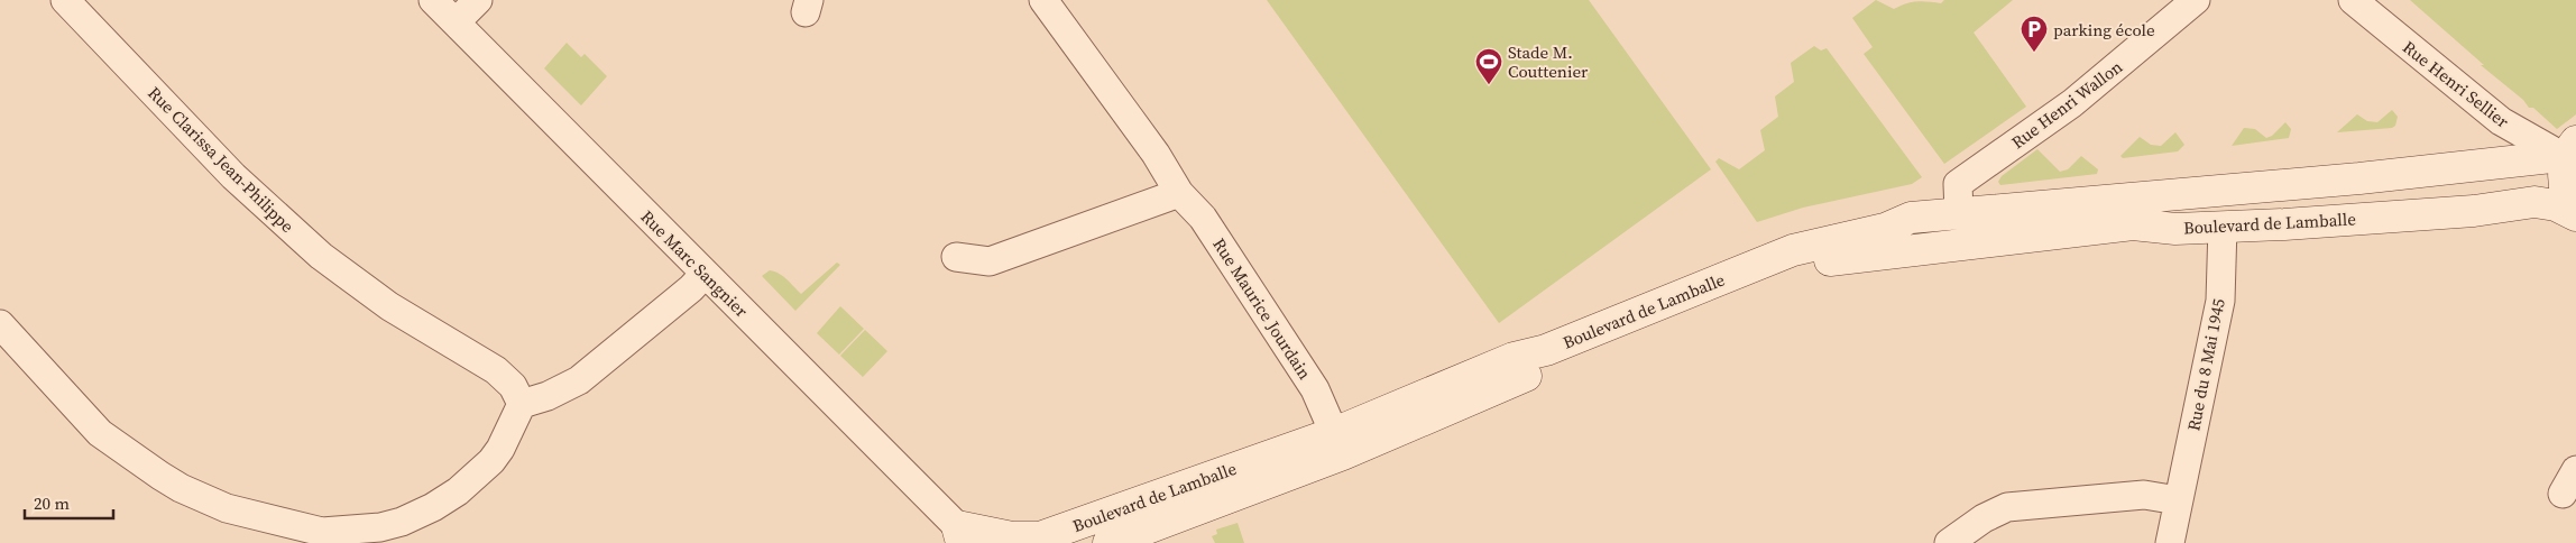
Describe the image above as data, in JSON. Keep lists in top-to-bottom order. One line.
{"streets":{"street":["Rue Henri Sellier","Rue Henri Wallon","Rue Clarissa Jean-Philippe","Boulevard de Lamballe","Rue Marc Sangnier","Rue Maurice Jourdain","Rue du 8 Mai 1945"]},"crossings":[["Rue Henri Sellier","Boulevard de Lamballe"],["Rue Henri Wallon","Boulevard de Lamballe"],["Boulevard de Lamballe","Rue Marc Sangnier"],["Boulevard de Lamballe","Rue Maurice Jourdain"],["Boulevard de Lamballe","Rue du 8 Mai 1945"]],"places":{"parking":["parking école"],"sports":["Stade M. Couttenier"]},"scale_bar":"20 m"}
